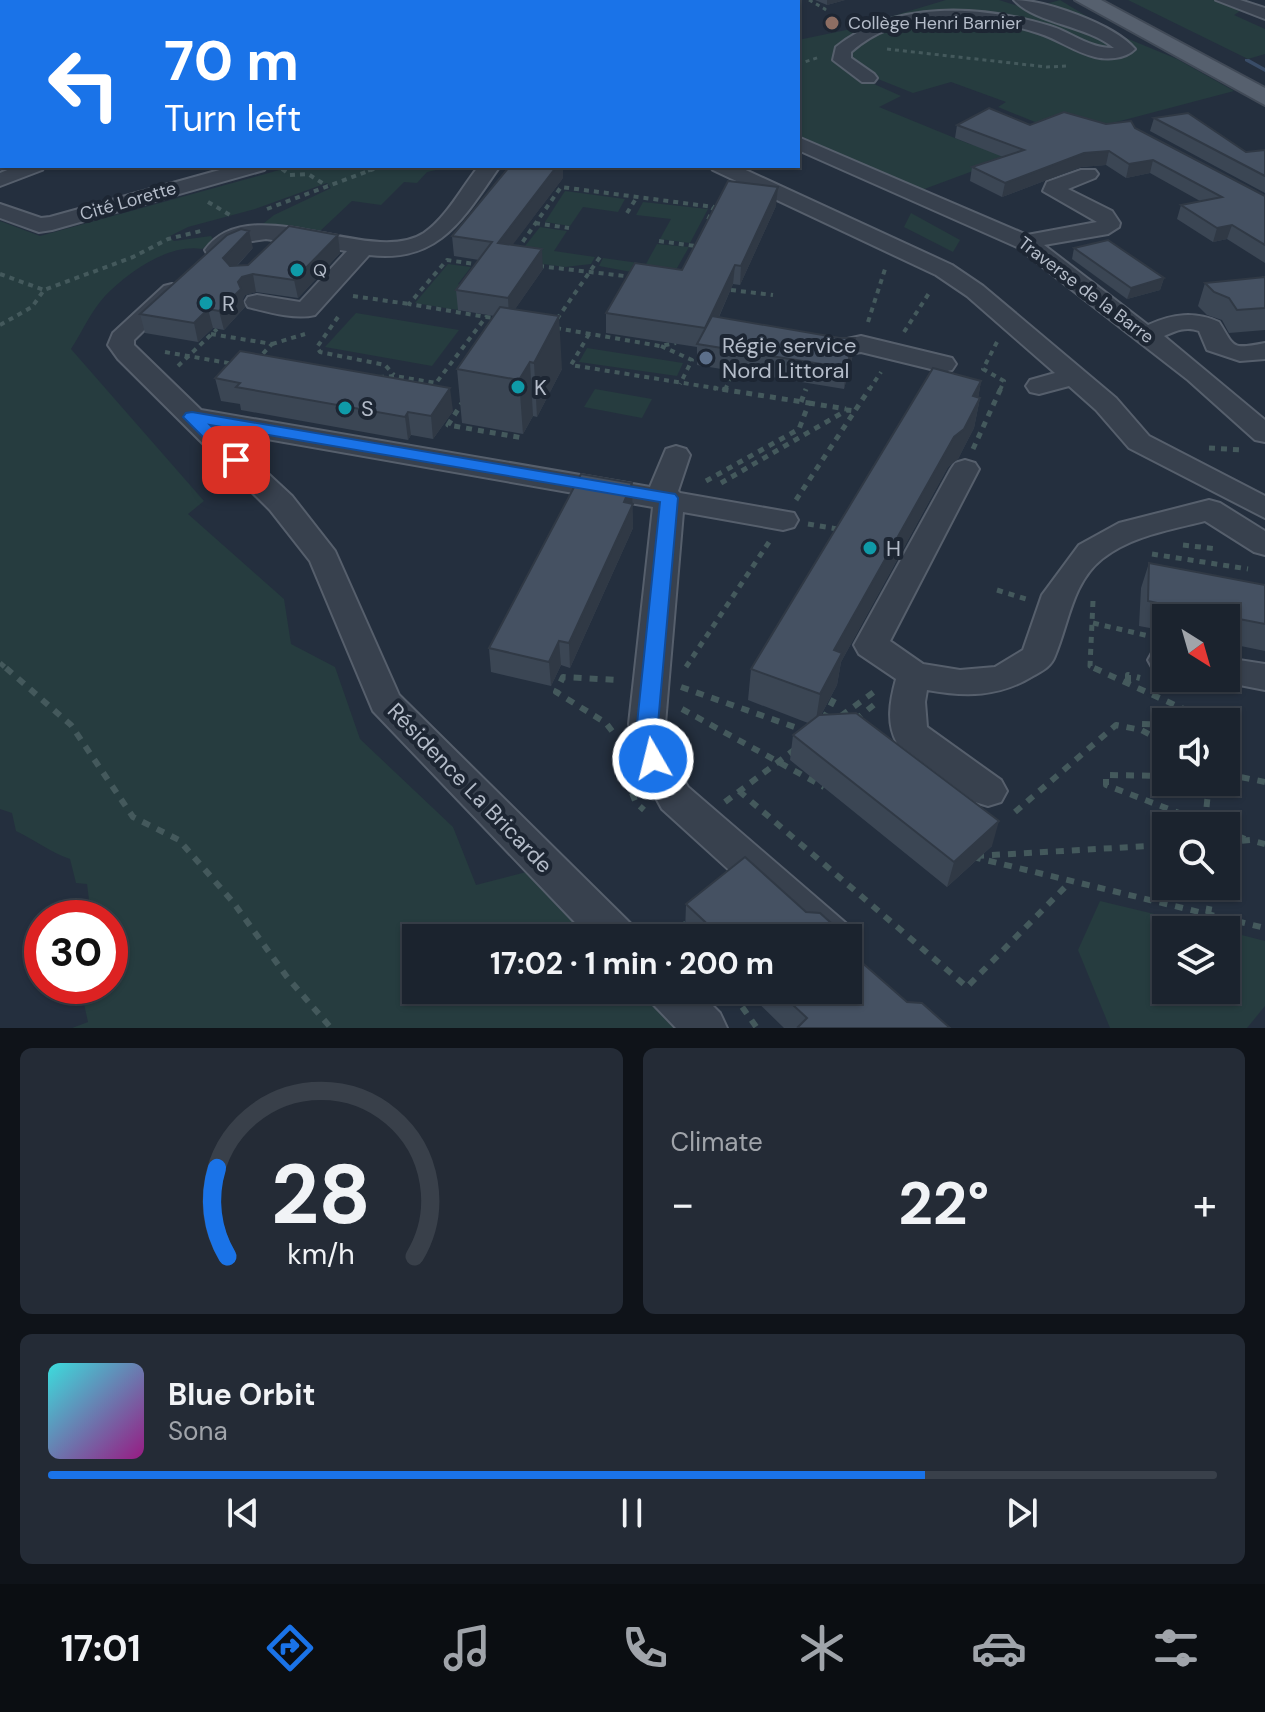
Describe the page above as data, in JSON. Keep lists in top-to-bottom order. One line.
{"streets":{"street":["Cité Lorette","Traverse de la Barre","Résidence La Bricarde"]},"places":["Collège Henri Barnier","Q","R","Régie service Nord Littoral","K","S","H"],"north":"bottom right","page":{"turn":["70 m","Turn left"],"limit":"30","trip":"17:02 · 1 min · 200 m","tile":"Climate","heat":["−","22°","+"],"song":["Blue Orbit","Sona"],"tabs":"17:01","gauge":["28","km/h"]}}
